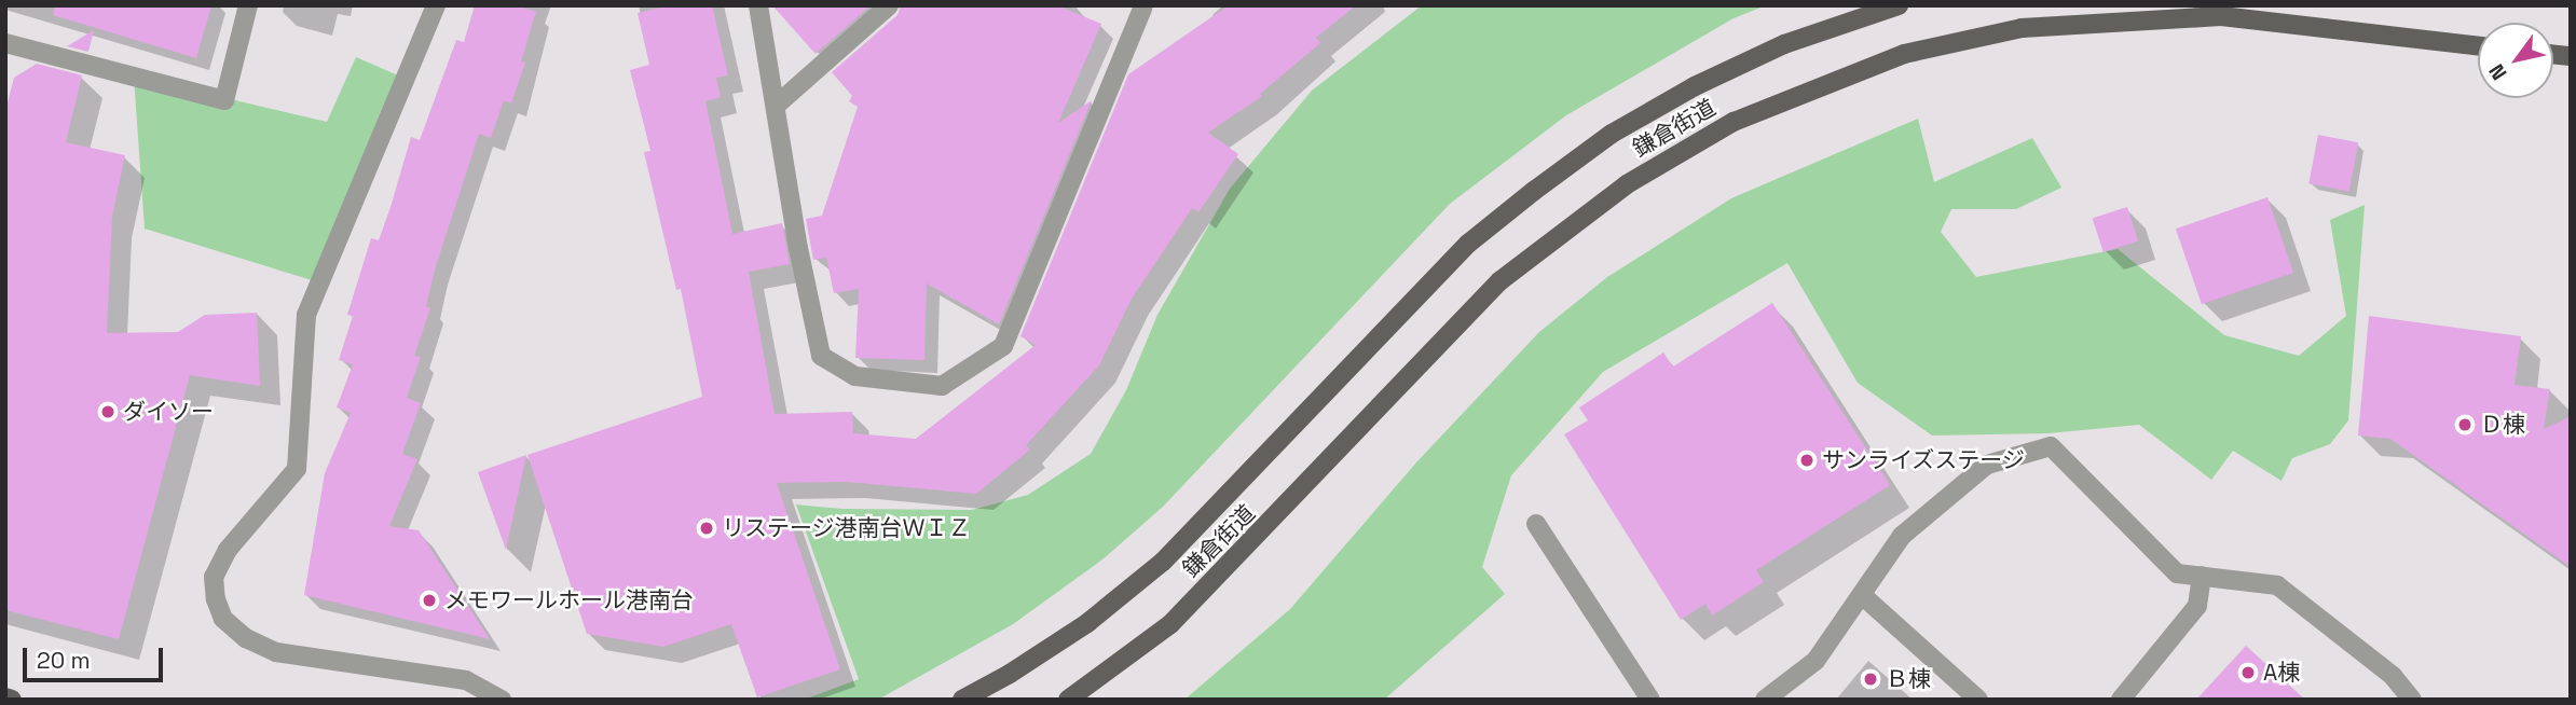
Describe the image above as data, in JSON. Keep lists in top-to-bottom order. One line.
{"streets":{"main road":["鎌倉街道"]},"places":["ダイソー","Ｄ棟","サンライズステージ","リステージ港南台ＷＩＺ","メモワールホール港南台","A棟","Ｂ棟"],"scale_bar":"20 m","north":"bottom left"}
